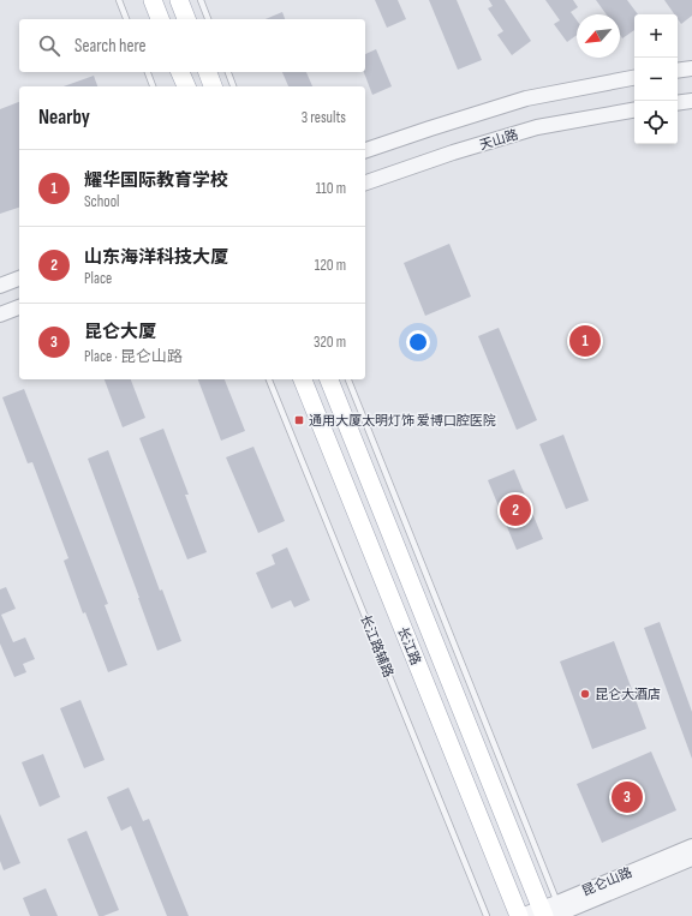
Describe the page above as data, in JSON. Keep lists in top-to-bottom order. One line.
{"streets":{"main road":["长江路"],"street":["天山路","昆仑山路"],"lane":["长江路辅路"]},"crossings":[["长江路","昆仑山路"]],"places":{"transit":["通用大厦太明灯饰 爱博口腔医院"],"other":["昆仑大酒店"]},"north":"bottom left","page":{"map_buttons":["+","−"],"search":"Search here","heading":["Nearby","3 results"],"list":[{"mark":"1","name":"耀华国际教育学校","note":"School","value":"110 m"},{"mark":"2","name":"山东海洋科技大厦","note":"Place","value":"120 m"},{"mark":"3","name":"昆仑大厦","note":"Place · 昆仑山路","value":"320 m"}],"pins":["1","2","3"]}}
